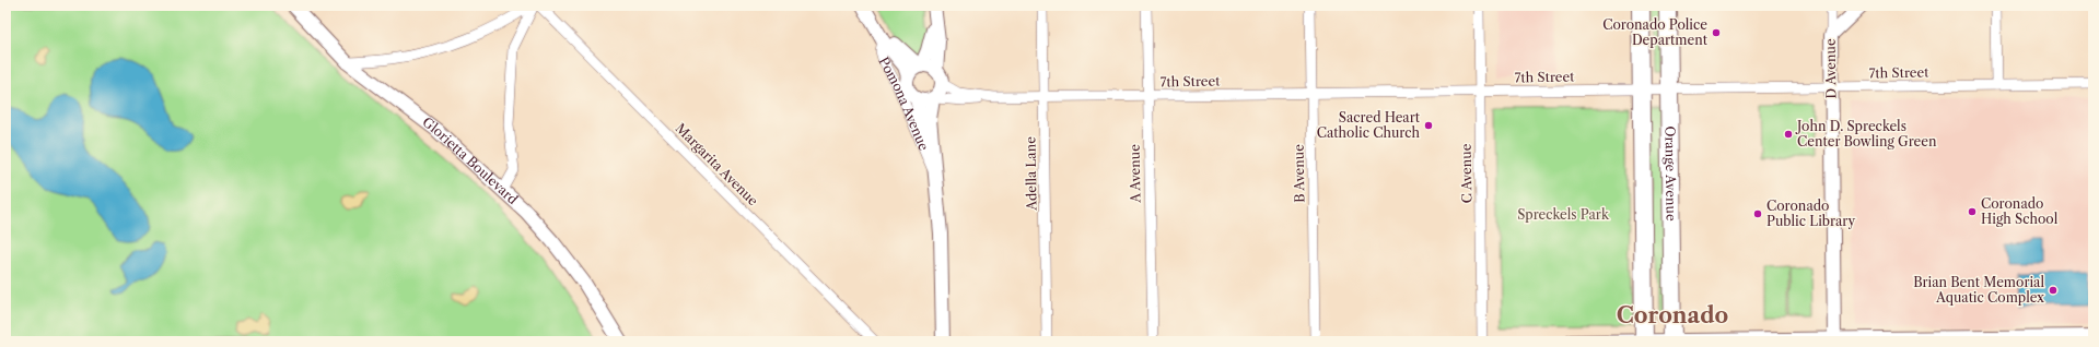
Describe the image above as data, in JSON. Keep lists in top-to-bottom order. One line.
{"streets":{"highway":["Orange Avenue"],"street":["D Avenue","7th Street","Pomona Avenue","Glorietta Boulevard","Margarita Avenue","Adella Lane","A Avenue","B Avenue","C Avenue"]},"crossings":[["D Avenue","7th Street"],["7th Street","Pomona Avenue"],["7th Street","Adella Lane"],["7th Street","A Avenue"],["7th Street","B Avenue"],["7th Street","C Avenue"],["7th Street","Orange Avenue"]],"districts":["Coronado"],"parks":["Spreckels Park"],"places":["Coronado Police Department","Sacred Heart Catholic Church","John D. Spreckels Center Bowling Green","Coronado High School","Coronado Public Library","Brian Bent Memorial Aquatic Complex"]}
